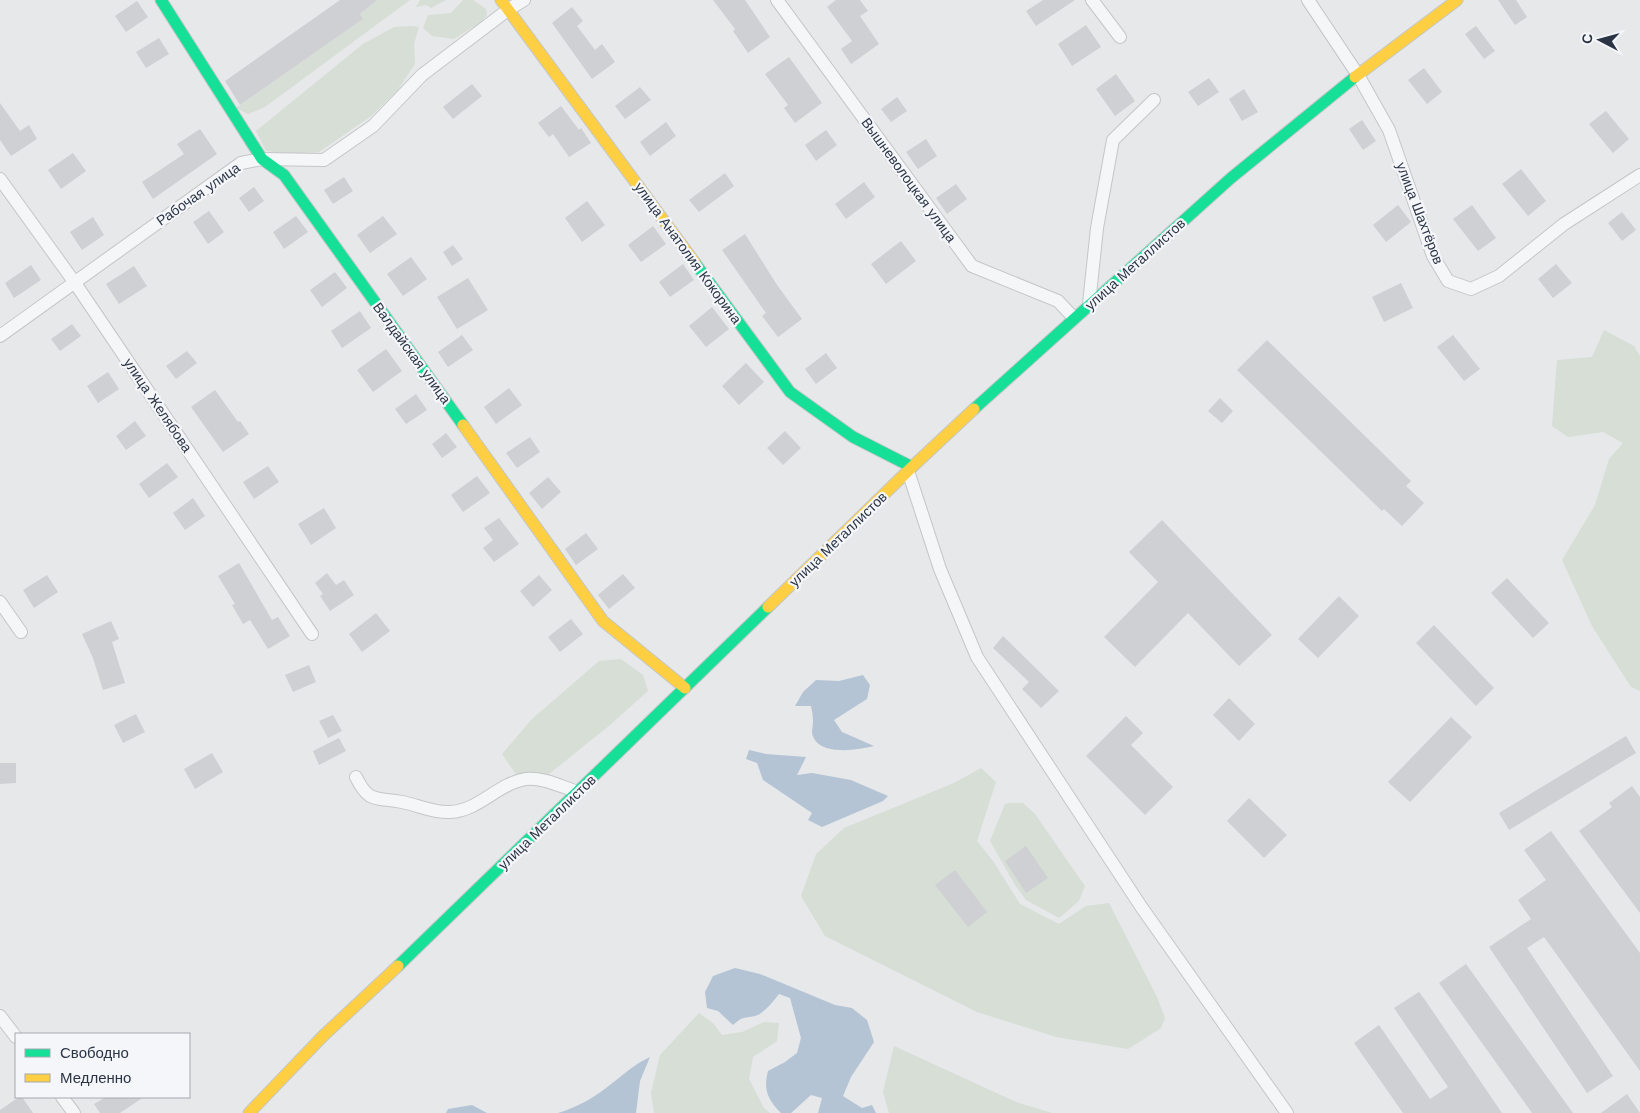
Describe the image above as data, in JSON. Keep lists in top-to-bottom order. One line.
{"streets":{"main road":["улица Анатолия Кокорина","улица Металлистов","Валдайская улица"],"street":["Вышневолоцкая улица","Рабочая улица","улица Шахтёров","улица Желябова"]},"crossings":[["Вышневолоцкая улица","улица Металлистов"],["Рабочая улица","улица Анатолия Кокорина"],["Рабочая улица","Валдайская улица"],["Рабочая улица","улица Желябова"],["улица Шахтёров","улица Металлистов"],["улица Анатолия Кокорина","улица Металлистов"],["улица Металлистов","Валдайская улица"]],"legend":["Свободно","Медленно"],"north":"left"}
